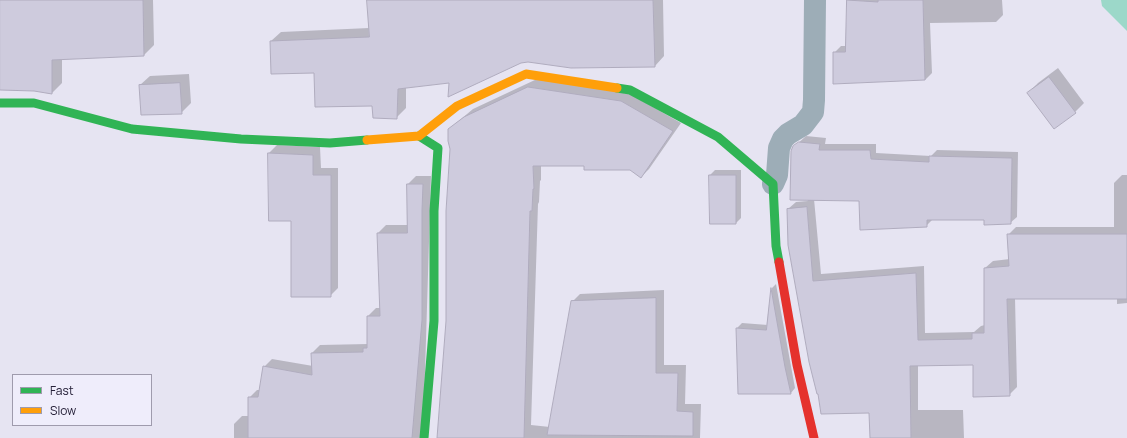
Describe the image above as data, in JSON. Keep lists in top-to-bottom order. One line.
{"legend":["Fast","Slow"]}
